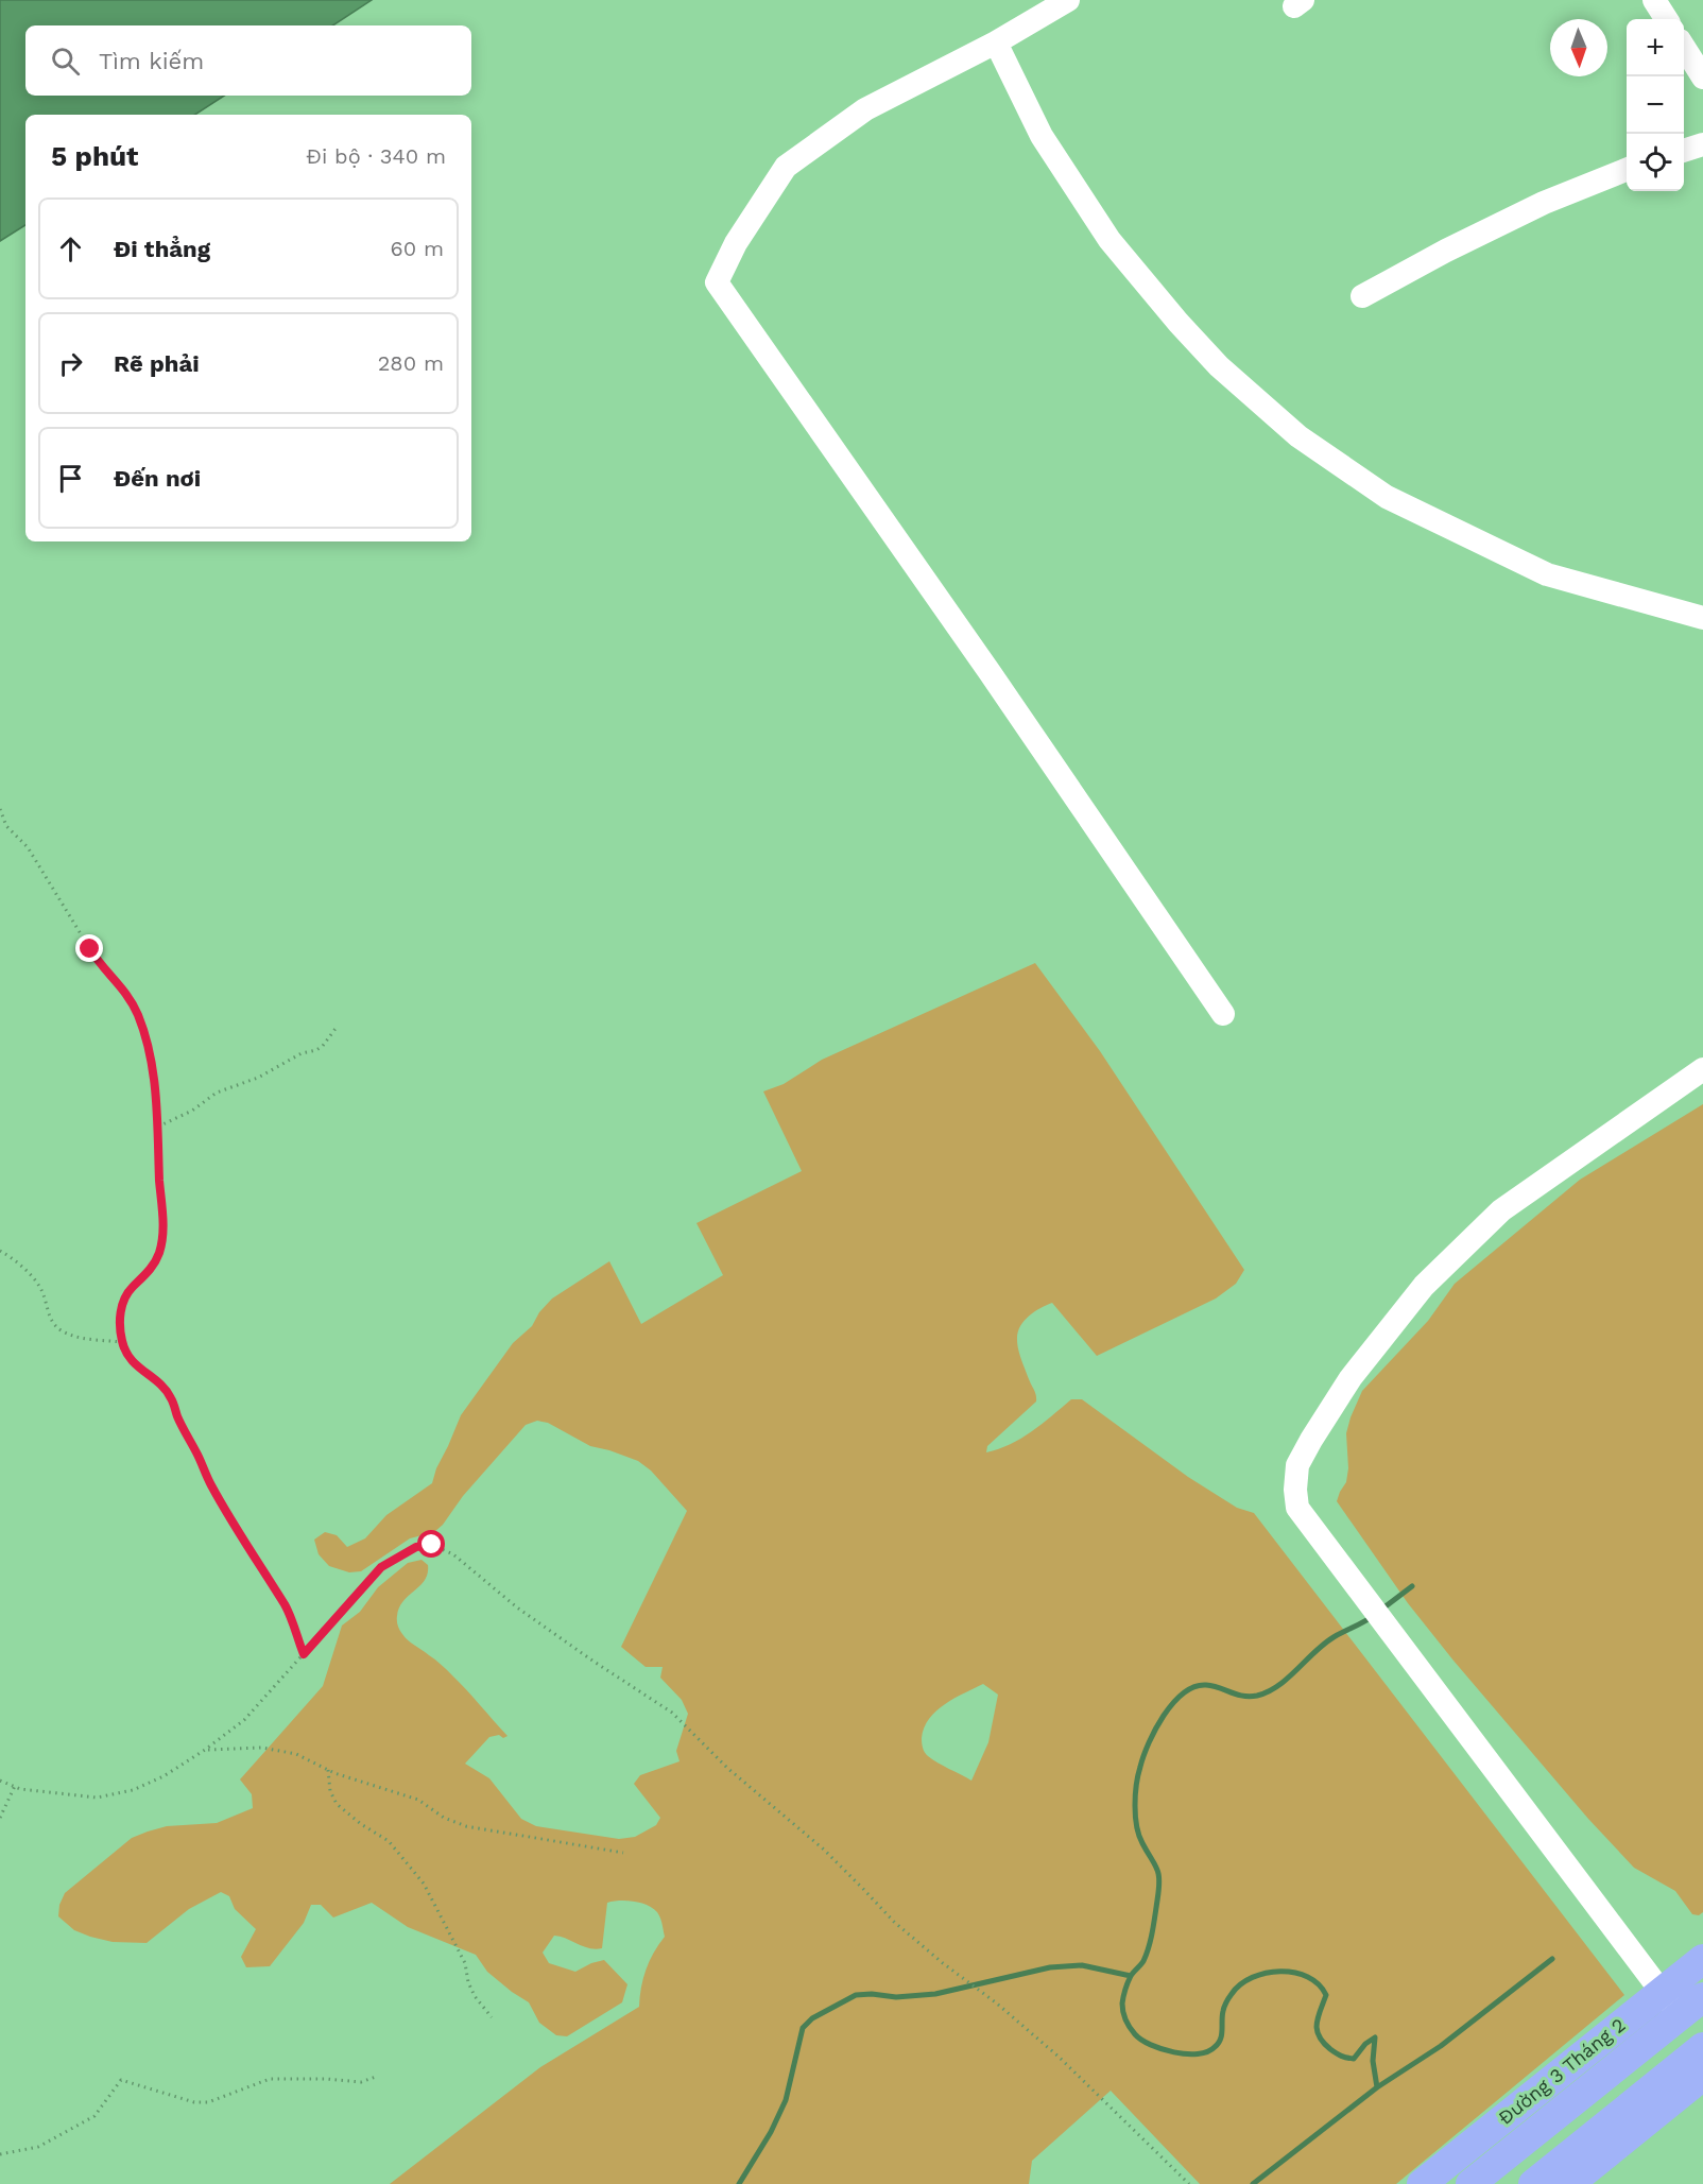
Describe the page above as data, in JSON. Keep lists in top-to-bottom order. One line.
{"streets":{"main road":["Đường 3 Tháng 2"]},"north":"bottom","page":{"map_buttons":["+","−"],"search":"Tìm kiếm","heading":["5 phút","Đi bộ · 340 m"],"list":[["Đi thẳng","60 m"],["Rẽ phải","280 m"],"Đến nơi"]}}
